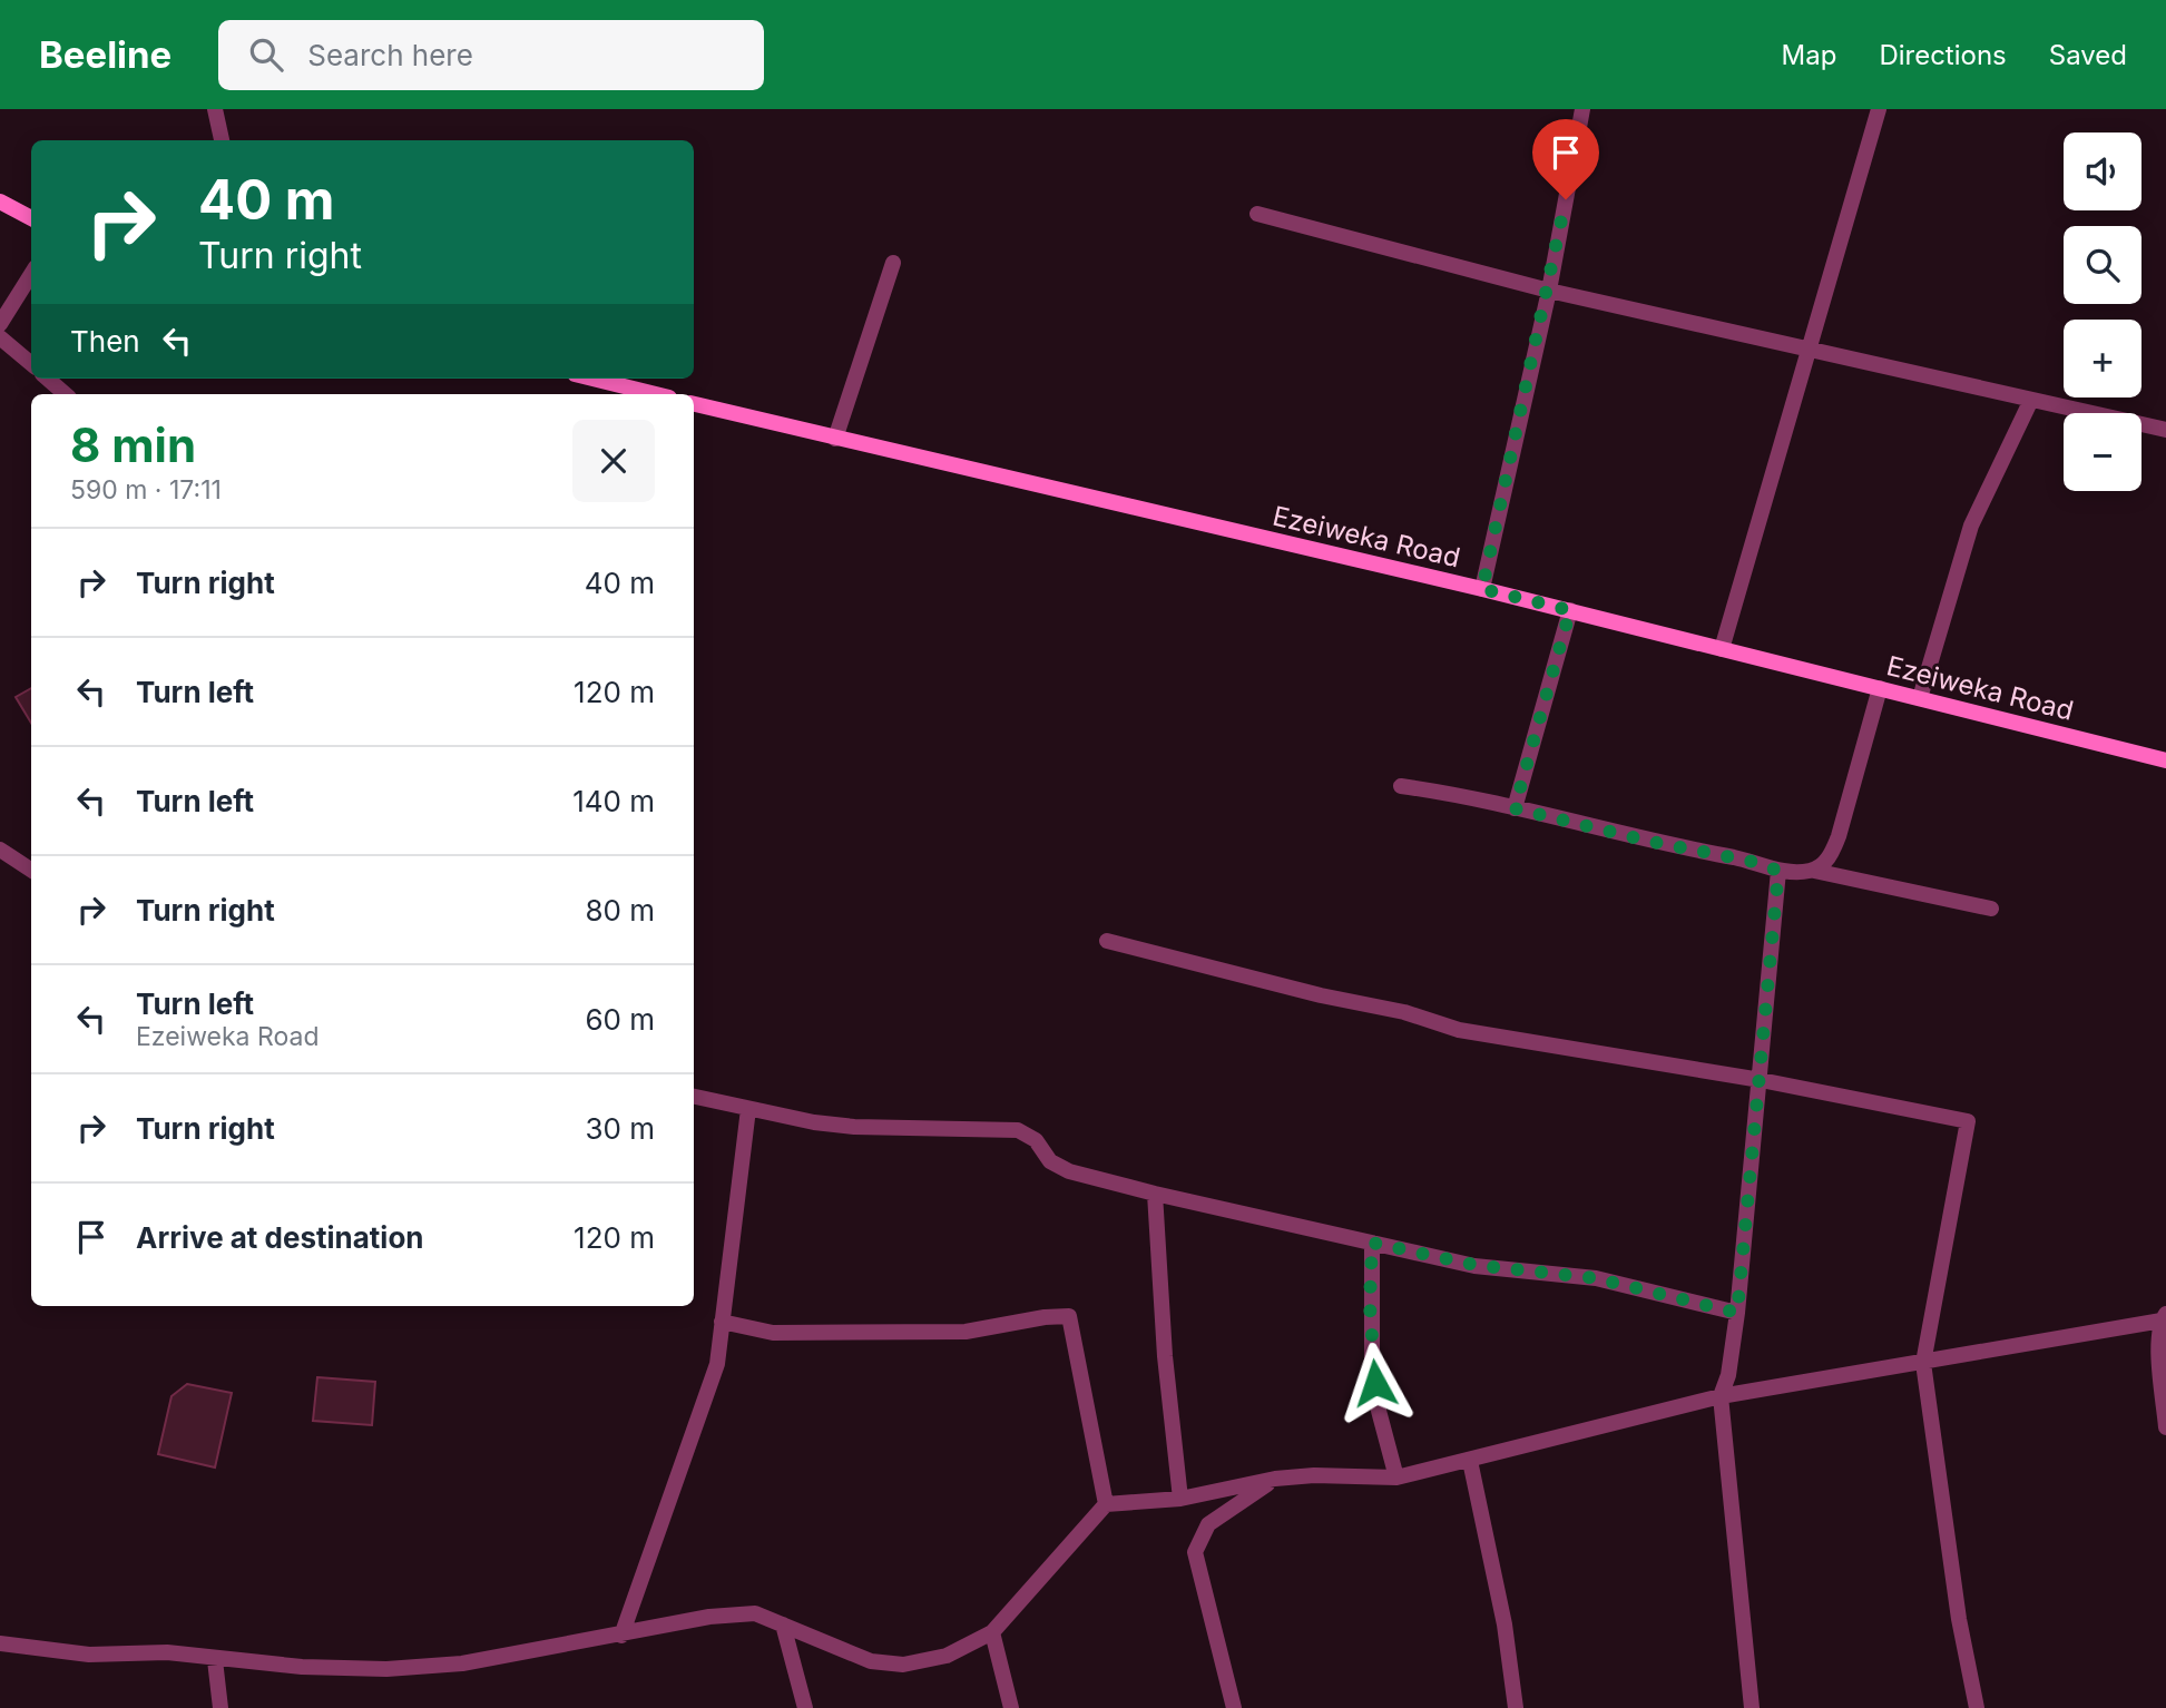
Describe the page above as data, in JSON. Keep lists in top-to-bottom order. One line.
{"streets":{"main road":["Ezeiweka Road"]},"page":{"header":"Beeline","search":"Search here","nav":["Map","Directions","Saved"],"map_buttons":["+","−"],"turn":["40 m","Turn right"],"then":"Then","heading":["8 min","590 m · 17:11"],"list":[{"name":"Turn right","value":"40 m"},{"name":"Turn left","value":"120 m"},{"name":"Turn left","value":"140 m"},{"name":"Turn right","value":"80 m"},{"name":"Turn left","note":"Ezeiweka Road","value":"60 m"},{"name":"Turn right","value":"30 m"},{"name":"Arrive at destination","value":"120 m"}]}}
